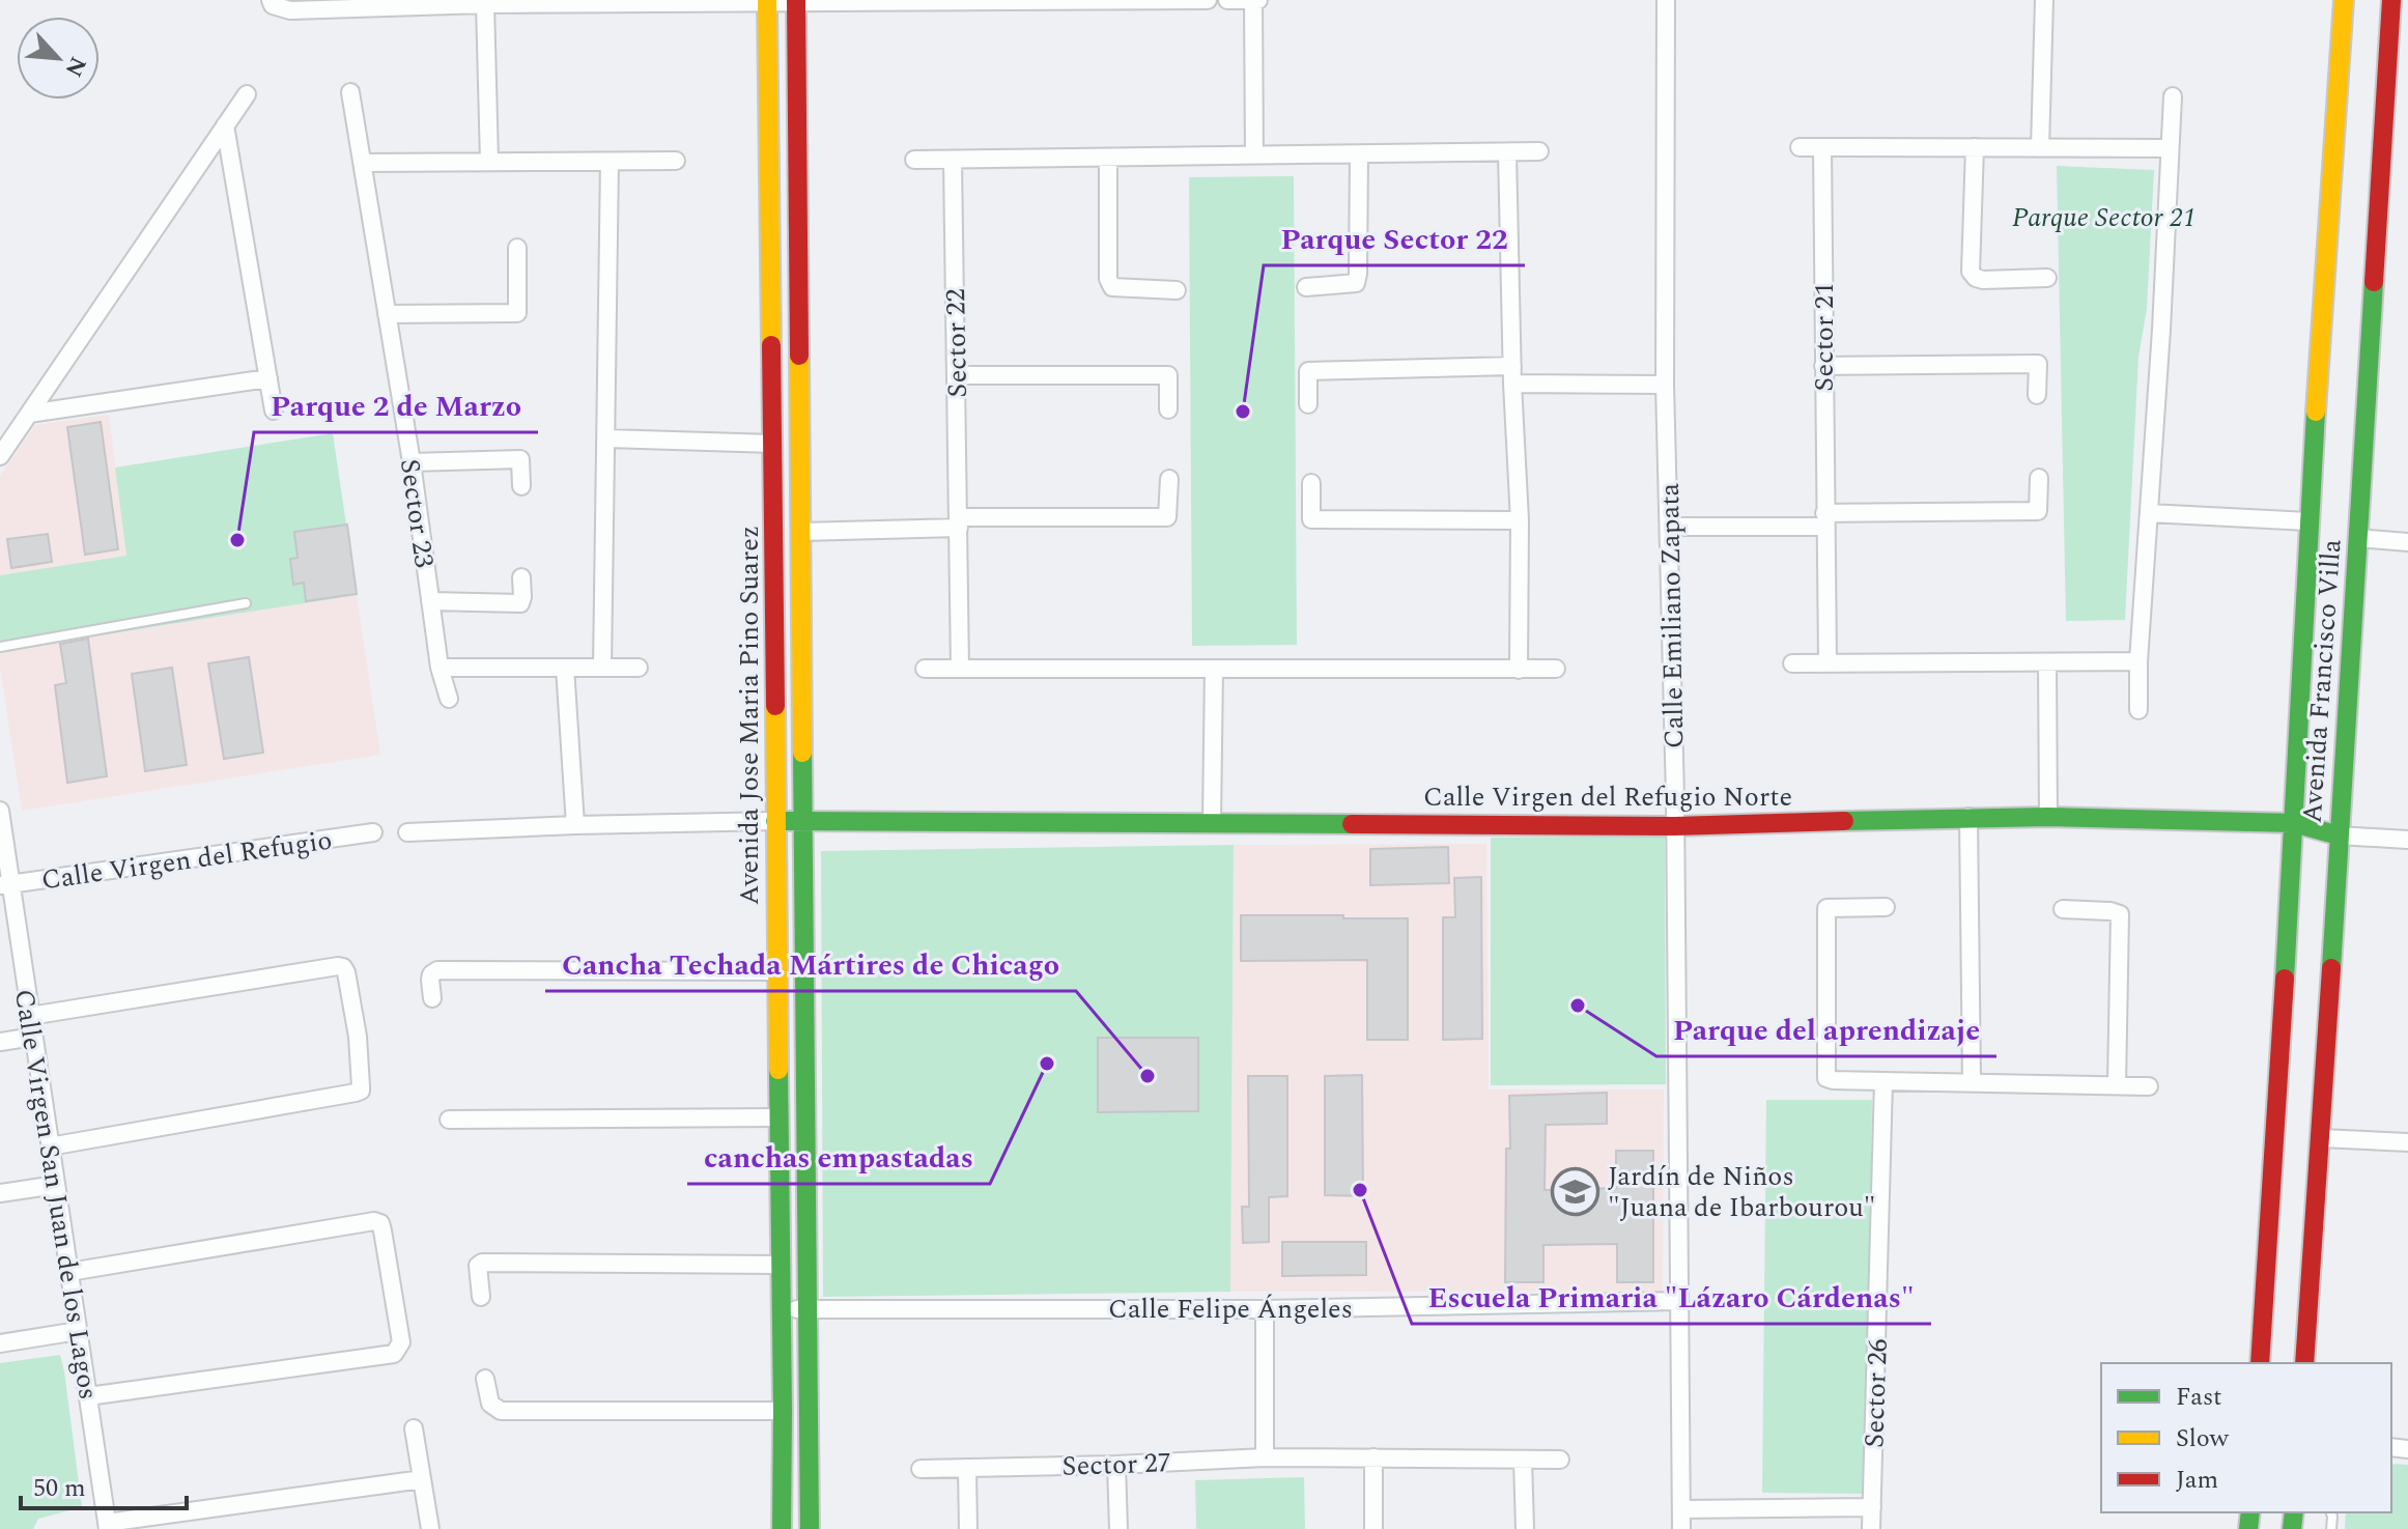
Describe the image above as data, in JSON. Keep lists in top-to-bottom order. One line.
{"streets":{"street":["Sector 21","Sector 22","Sector 23","Calle Emiliano Zapata","Avenida Francisco Villa","Avenida Jose Maria Pino Suarez","Calle Virgen del Refugio Norte","Calle Virgen del Refugio","Calle Virgen San Juan de los Lagos","Calle Felipe Ángeles","Sector 26","Sector 27"]},"crossings":[["Calle Emiliano Zapata","Calle Virgen del Refugio Norte"],["Calle Emiliano Zapata","Calle Felipe Ángeles"],["Avenida Francisco Villa","Calle Virgen del Refugio Norte"],["Avenida Jose Maria Pino Suarez","Calle Virgen del Refugio Norte"],["Avenida Jose Maria Pino Suarez","Calle Felipe Ángeles"],["Calle Virgen del Refugio","Calle Virgen San Juan de los Lagos"]],"parks":["Parque Sector 21"],"places":{"other":["Parque Sector 22","Parque 2 de Marzo","Parque del aprendizaje","canchas empastadas","Cancha Techada Mártires de Chicago","Escuela Primaria \"Lázaro Cárdenas\""],"school or university":["Jardín de Niños \"Juana de Ibarbourou\""]},"legend":["Fast","Slow","Jam"],"scale_bar":"50 m","north":"bottom right"}
